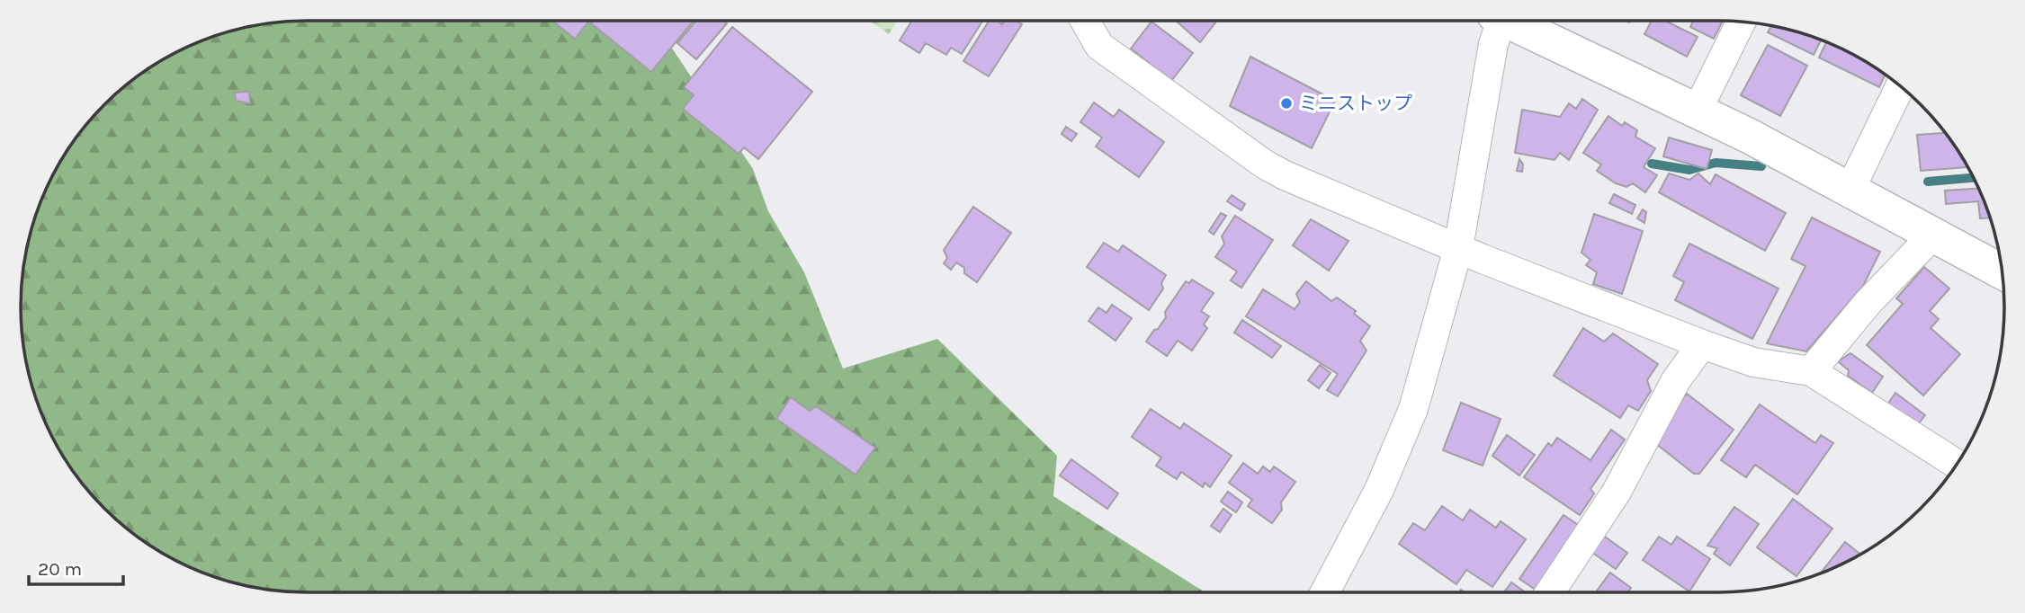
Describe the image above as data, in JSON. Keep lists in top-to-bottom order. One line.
{"places":["ミニストップ"],"scale_bar":"20 m"}
